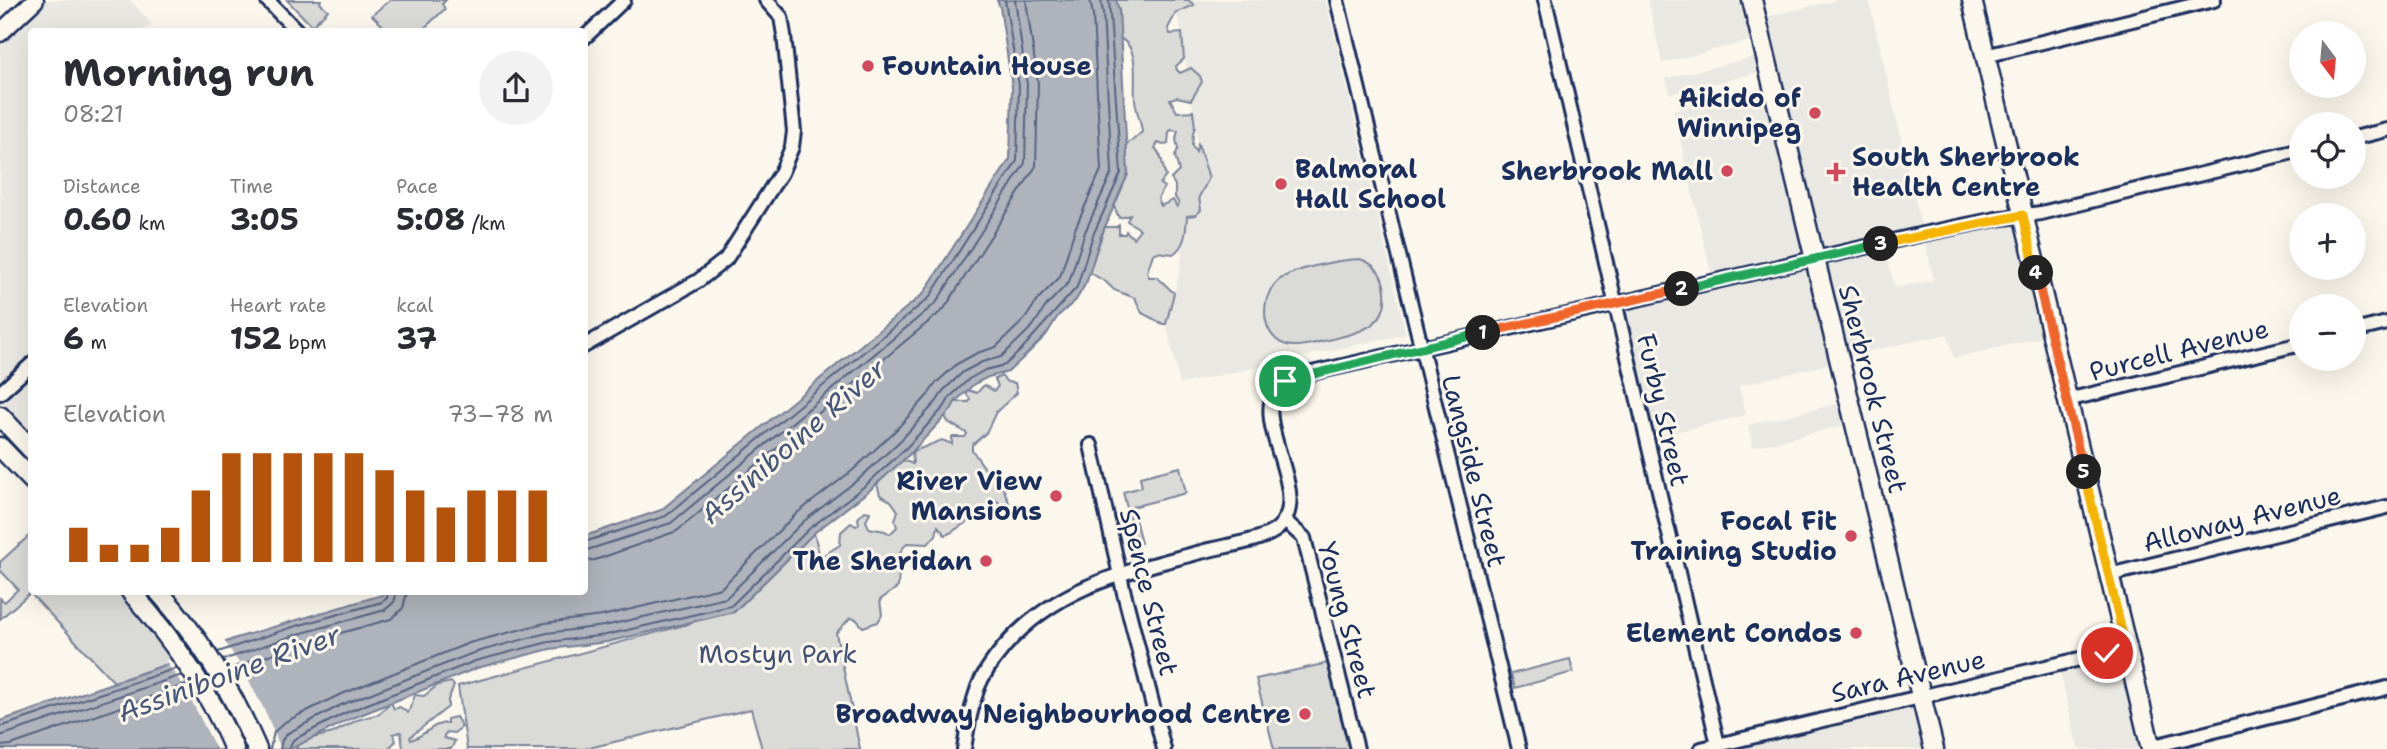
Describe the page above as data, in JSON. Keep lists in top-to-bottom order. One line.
{"streets":{"main road":["Sherbrook Street"],"street":["Purcell Avenue","Furby Street","Langside Street","Alloway Avenue","Spence Street","Young Street","Sara Avenue"]},"crossings":[["Sherbrook Street","Sara Avenue"],["Furby Street","Sara Avenue"],["Langside Street","Young Street"]],"water":["Assiniboine River"],"parks":["Mostyn Park"],"places":{"other":["Fountain House","Aikido of Winnipeg","Sherbrook Mall","Balmoral Hall School","River View Mansions","Focal Fit Training Studio","The Sheridan","Element Condos","Broadway Neighbourhood Centre"],"health":["South Sherbrook Health Centre"]},"north":"bottom","page":{"map_buttons":["+","−"],"heading":["Morning run","08:21"],"stats":[["Distance","0.60 km"],["Time","3:05"],["Pace","5:08 /km"],["Elevation","6 m"],["Heart rate","152 bpm"],["kcal","37"]],"pins":["3","4","2","1","5"],"chart":["Elevation","73–78 m"]}}
